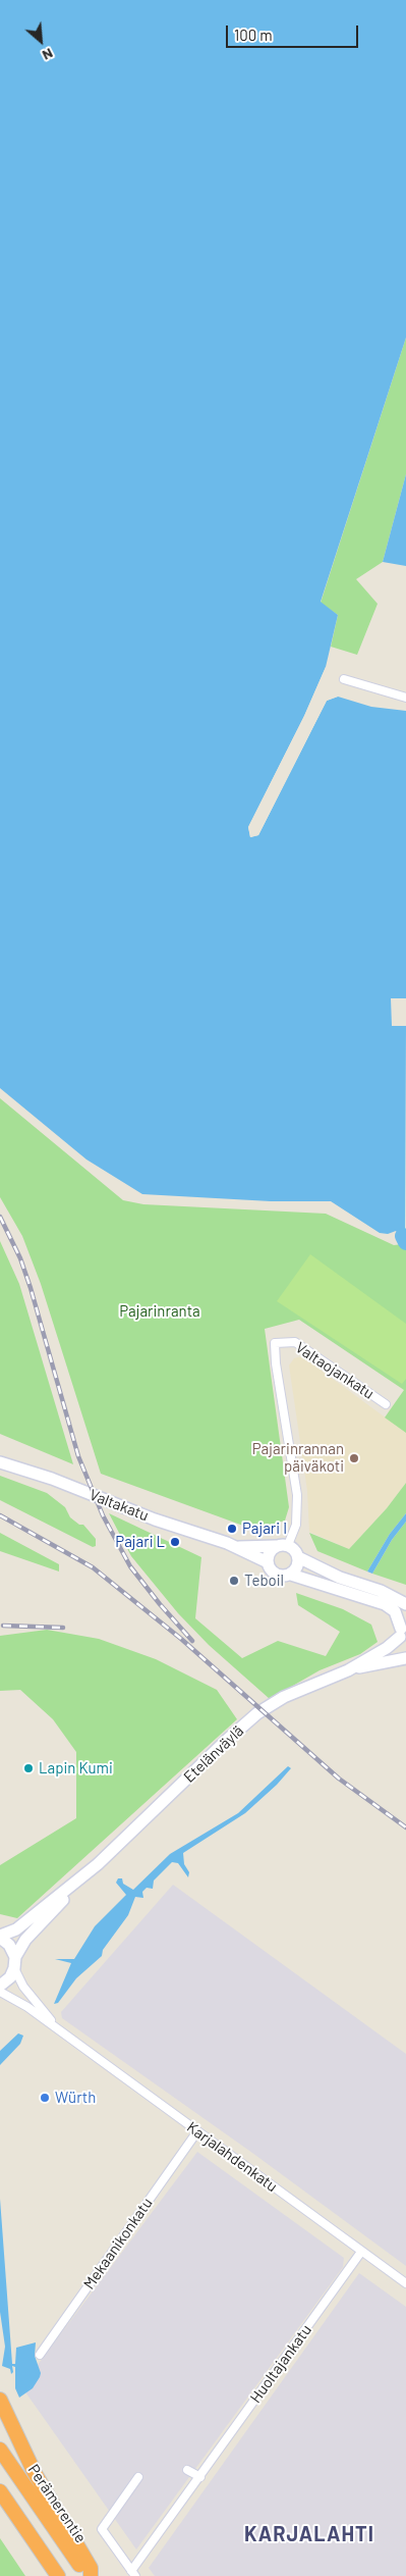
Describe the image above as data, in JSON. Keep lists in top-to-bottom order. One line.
{"streets":{"highway":["Perämerentie"],"main road":["Valtakatu","Etelänväylä"],"street":["Valtaojankatu","Karjalahdenkatu","Mekaanikonkatu","Huoltajankatu"]},"crossings":[["Valtaojankatu","Valtakatu"],["Etelänväylä","Karjalahdenkatu"],["Karjalahdenkatu","Mekaanikonkatu"],["Karjalahdenkatu","Huoltajankatu"]],"districts":["KARJALAHTI"],"parks":["Pajarinranta"],"places":["Pajarinrannan päiväkoti","Pajari I","Pajari L","Teboil","Lapin Kumi","Würth"],"scale_bar":"100 m","north":"bottom right"}
